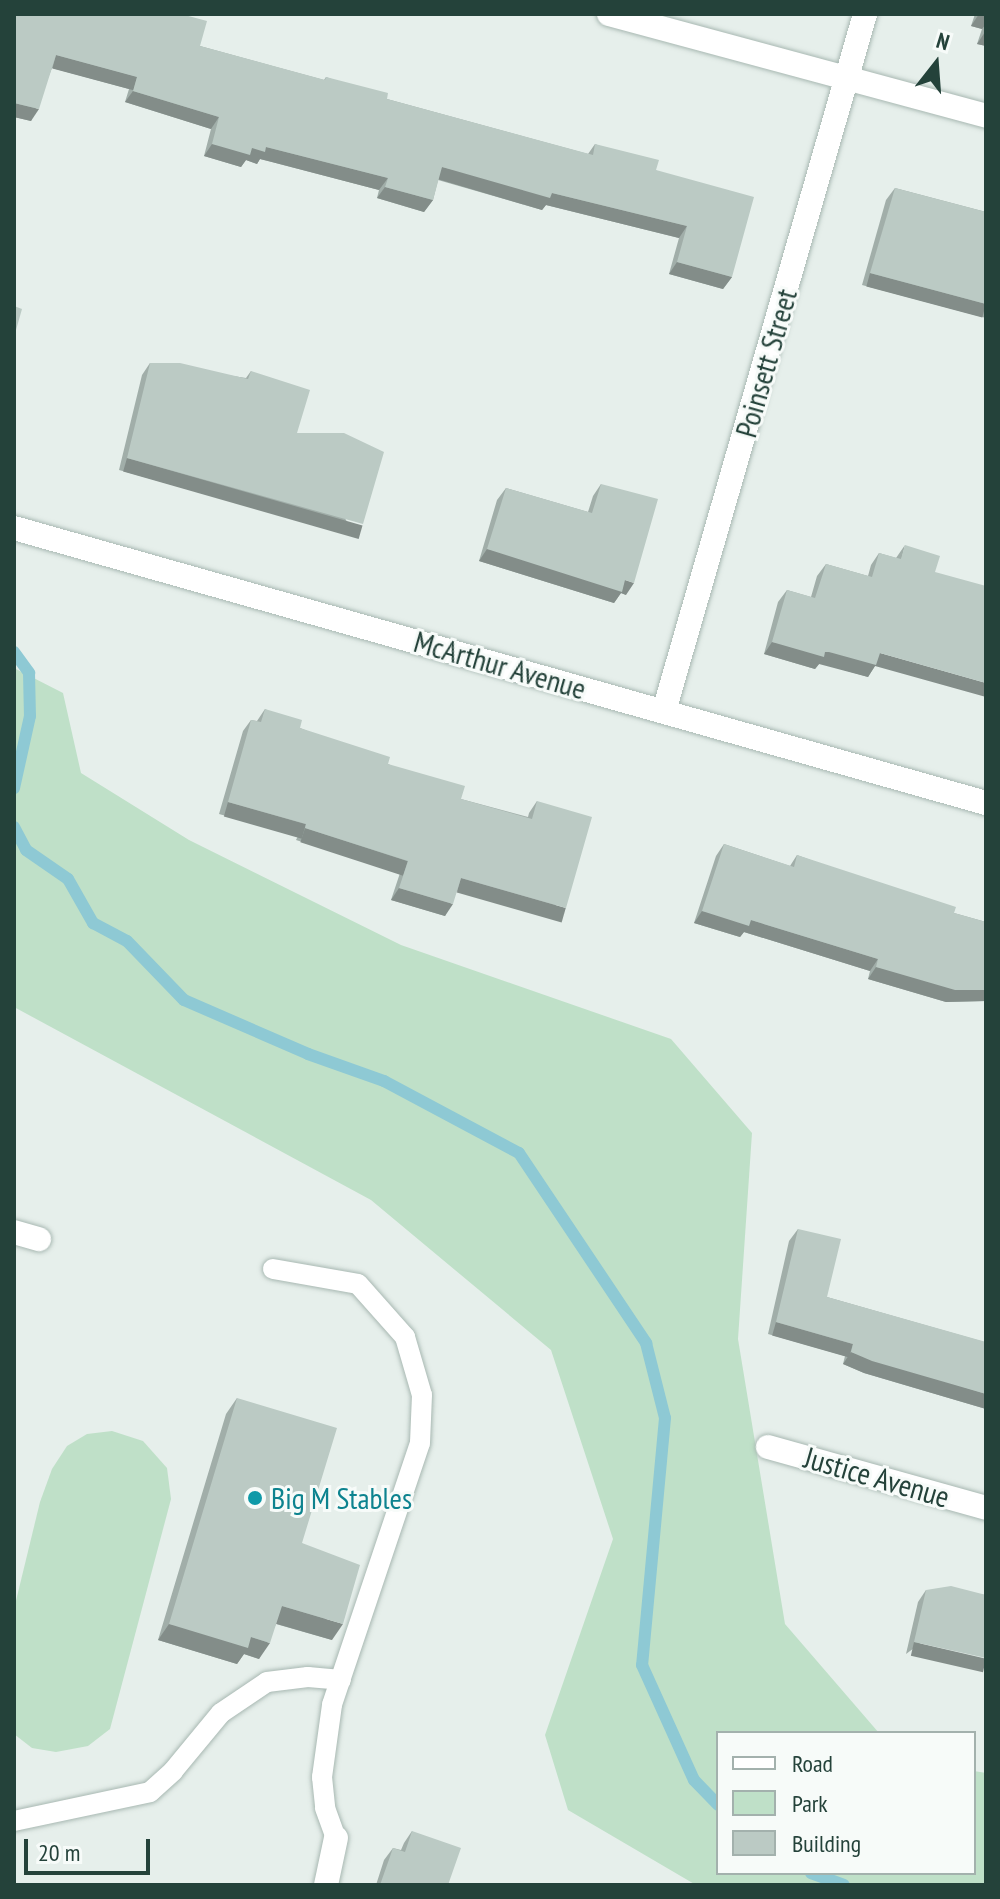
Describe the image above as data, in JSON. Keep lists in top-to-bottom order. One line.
{"streets":{"street":["Poinsett Street","McArthur Avenue","Justice Avenue"]},"crossings":[["Poinsett Street","McArthur Avenue"]],"places":["Big M Stables"],"legend":["Road","Park","Building"],"scale_bar":"20 m","north":"top"}
